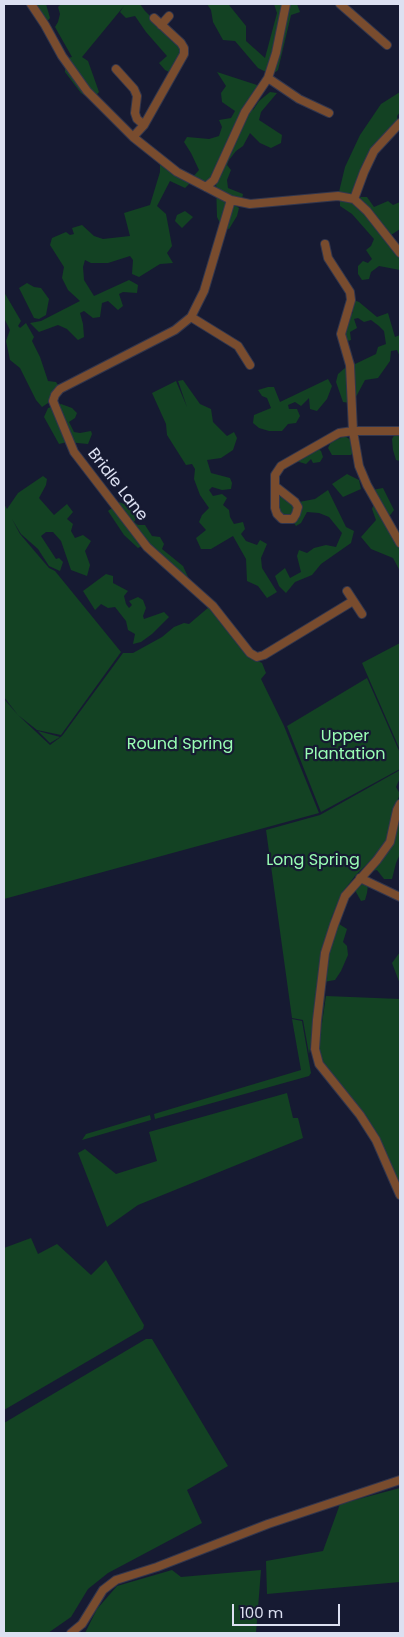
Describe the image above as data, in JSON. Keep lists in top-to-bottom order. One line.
{"streets":{"street":["Bridle Lane"]},"parks":["Upper Plantation","Round Spring","Long Spring"],"scale_bar":"100 m"}
